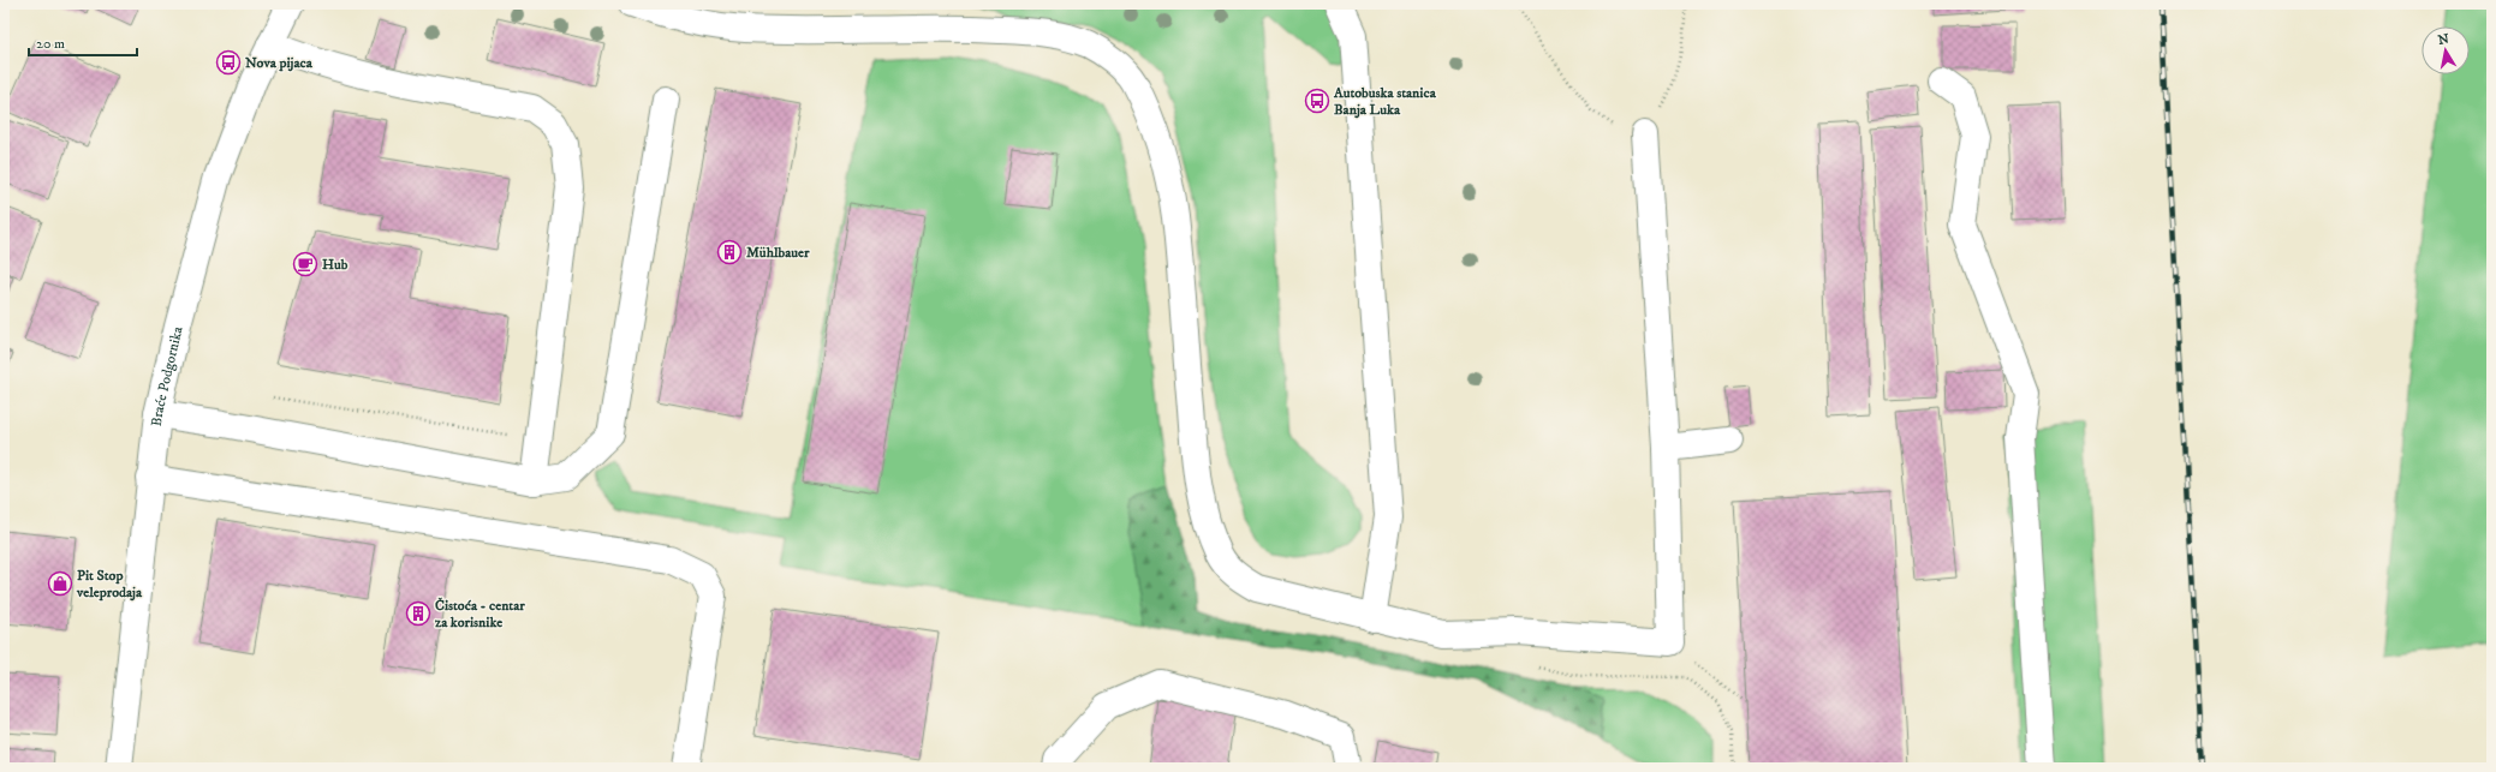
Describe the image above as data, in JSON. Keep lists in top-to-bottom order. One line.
{"streets":{"street":["Braće Podgornika"]},"places":{"bus stop":["Nova pijaca","Autobuska stanica Banja Luka"],"building":["Mühlbauer","Čistoća - centar za korisnike"],"cafe":["Hub"],"shop":["Pit Stop veleprodaja"]},"scale_bar":"20 m","north":"top"}
